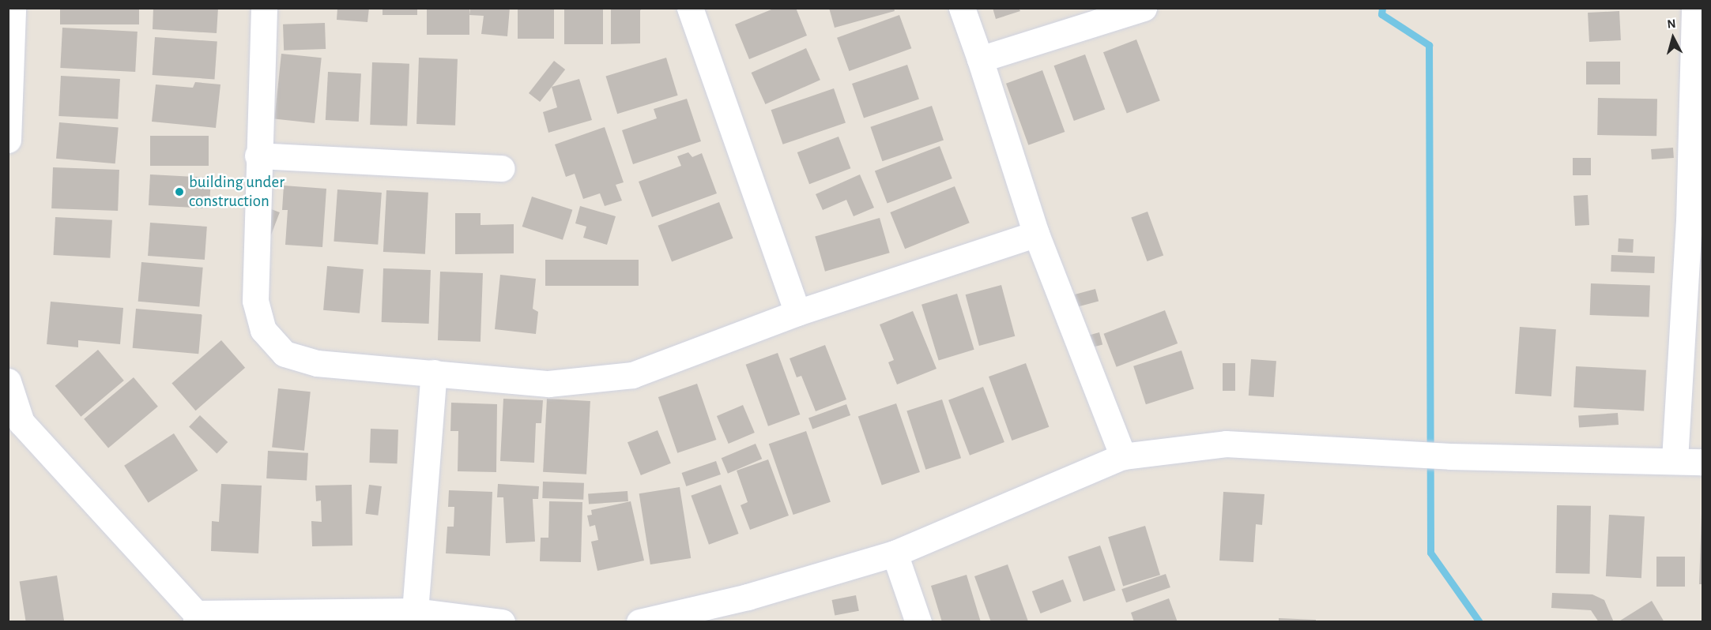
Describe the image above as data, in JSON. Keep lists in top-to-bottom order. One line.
{"places":["building under construction"],"north":"top"}
